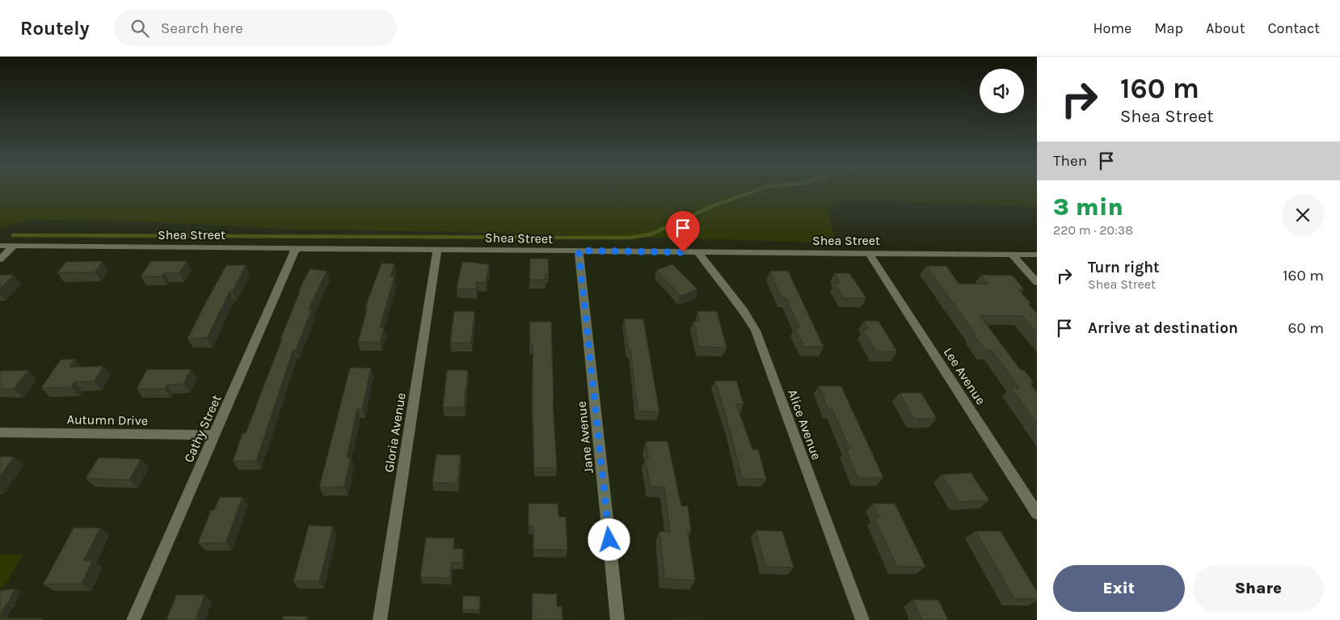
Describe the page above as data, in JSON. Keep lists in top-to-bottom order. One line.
{"streets":{"street":["Shea Street","Lee Avenue","Autumn Drive","Alice Avenue","Cathy Street","Gloria Avenue","Jane Avenue"]},"crossings":[["Shea Street","Lee Avenue"],["Shea Street","Alice Avenue"],["Shea Street","Cathy Street"],["Shea Street","Gloria Avenue"],["Shea Street","Jane Avenue"],["Autumn Drive","Cathy Street"]],"page":{"header":"Routely","search":"Search here","nav":["Home","Map","About","Contact"],"turn":["160 m","Shea Street"],"then":"Then","heading":["3 min","220 m · 20:38"],"list":[{"name":"Turn right","note":"Shea Street","value":"160 m"},{"name":"Arrive at destination","value":"60 m"}],"buttons":["Exit","Share"]}}
